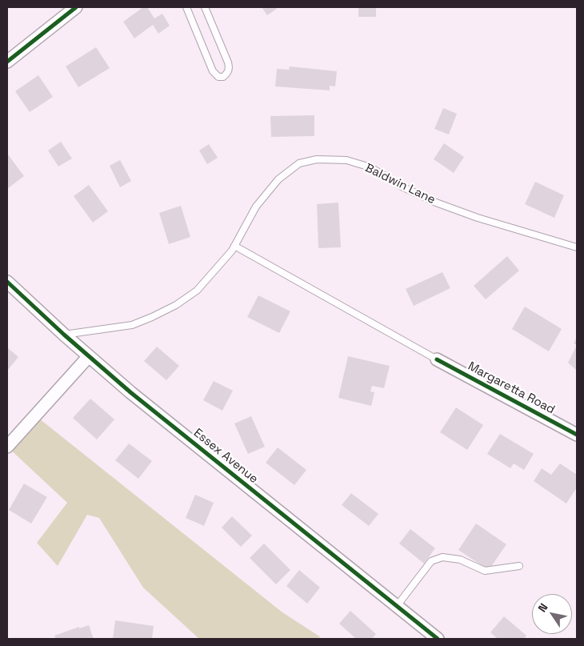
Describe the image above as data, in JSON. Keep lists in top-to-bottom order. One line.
{"streets":{"street":["Margaretta Road","Essex Avenue"],"lane":["Baldwin Lane"]},"crossings":[["Baldwin Lane","Margaretta Road"],["Baldwin Lane","Essex Avenue"]],"north":"top left"}
